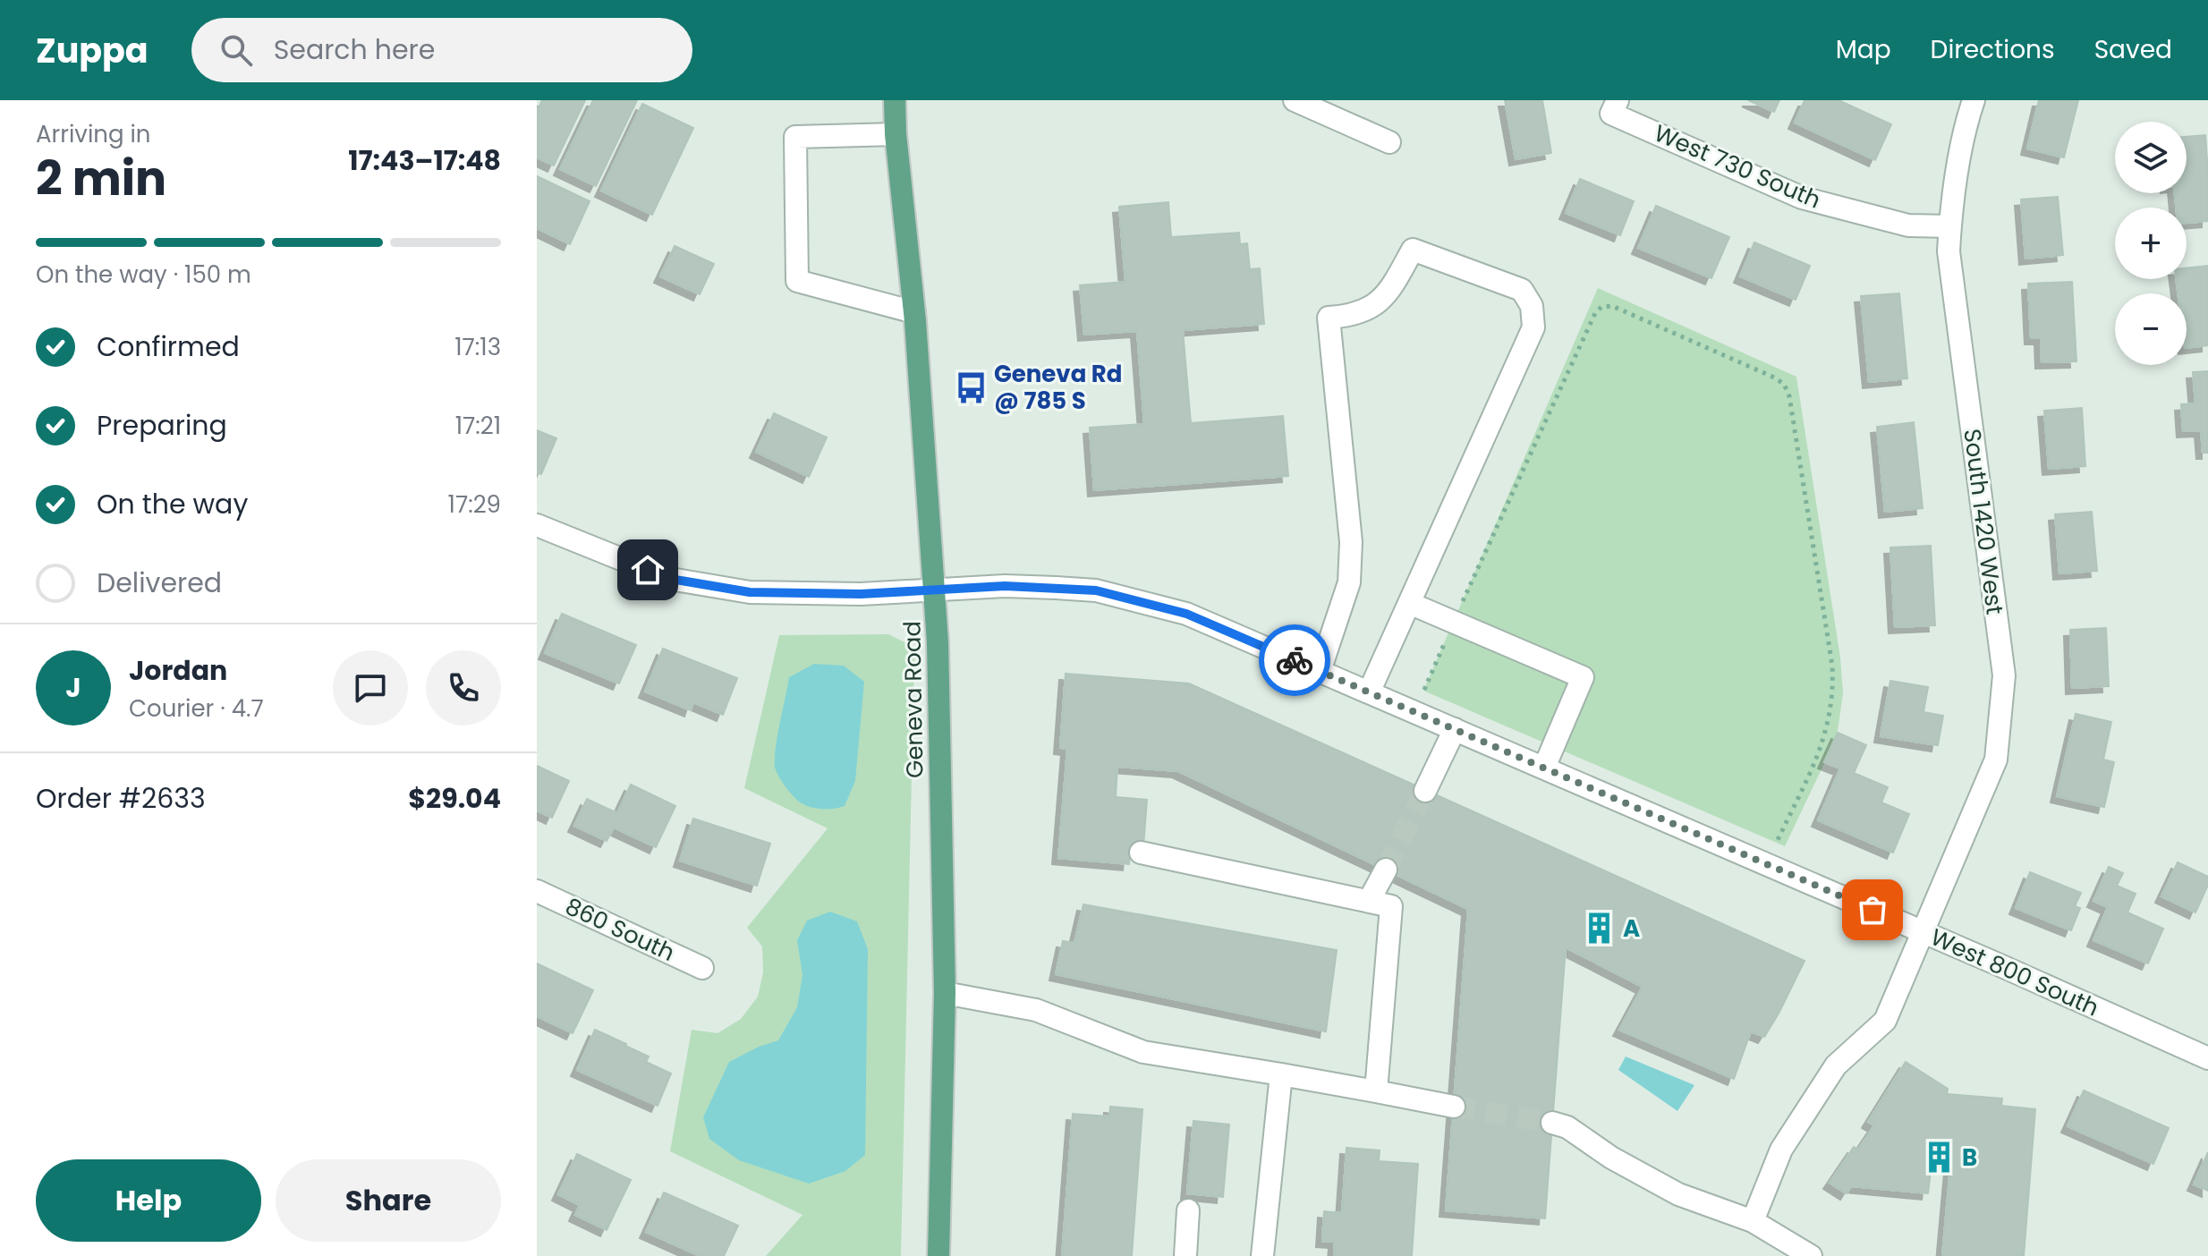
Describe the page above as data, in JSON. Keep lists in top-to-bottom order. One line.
{"streets":{"main road":["Geneva Road"],"street":["West 730 South","South 1420 West","860 South","West 800 South"]},"crossings":[["West 730 South","South 1420 West"],["South 1420 West","West 800 South"],["Geneva Road","West 800 South"]],"places":{"bus stop":["Geneva Rd @ 785 S"],"building":["A","B"]},"page":{"header":"Zuppa","search":"Search here","nav":["Map","Directions","Saved"],"heading":["2 min","Arriving in","17:43–17:48"],"panel":["Jordan","Courier · 4.7","Order #2633","$29.04"],"map_buttons":["+","−"],"bar":"On the way · 150 m","list":[["Confirmed","17:13"],["Preparing","17:21"],["On the way","17:29"],"Delivered"],"round":"J","buttons":["Help","Share"]}}
